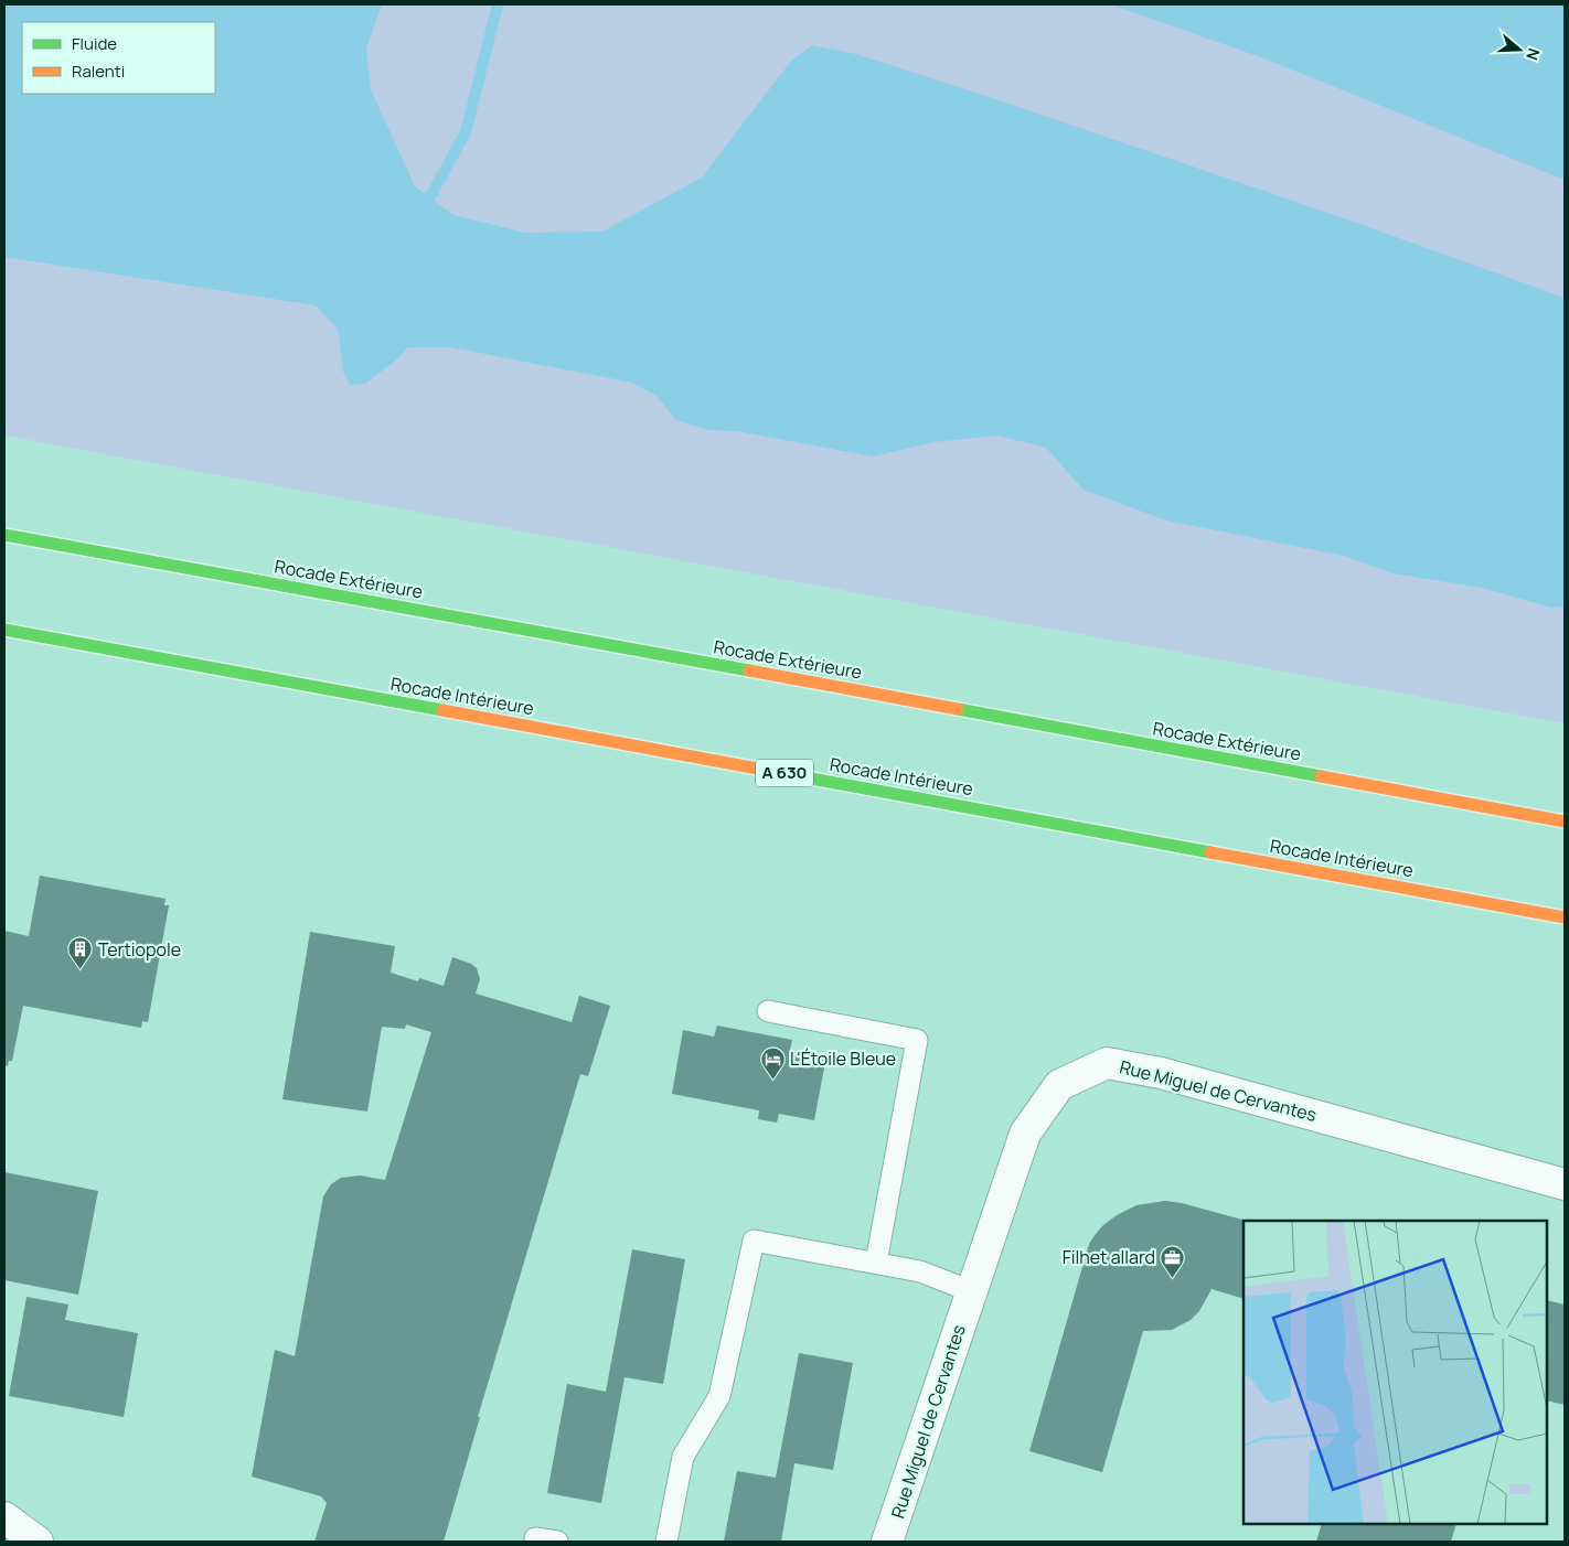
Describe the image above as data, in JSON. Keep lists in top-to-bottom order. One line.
{"streets":{"highway":["Rocade Extérieure","Rocade Intérieure","A 630"],"street":["Rue Miguel de Cervantes"]},"places":{"building":["Tertiopole"],"hotel":["L'Étoile Bleue"],"office":["Filhet allard"]},"legend":["Fluide","Ralenti"],"north":"right"}
